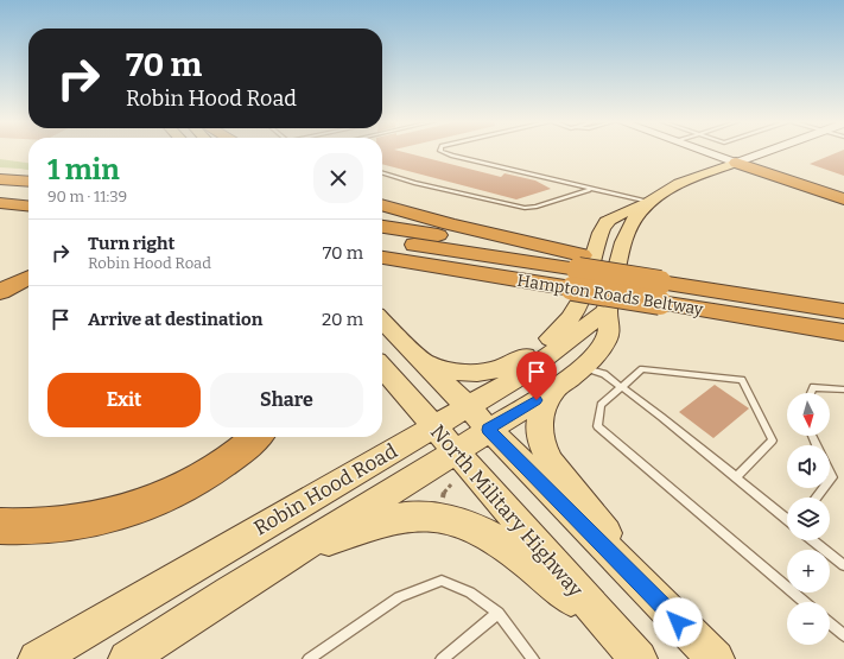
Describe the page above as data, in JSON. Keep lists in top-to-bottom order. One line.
{"streets":{"highway":["Hampton Roads Beltway"],"main road":["Robin Hood Road","North Military Highway"]},"crossings":[["Robin Hood Road","North Military Highway"]],"north":"bottom","page":{"turn":["70 m","Robin Hood Road"],"heading":["1 min","90 m · 11:39"],"list":[{"name":"Turn right","note":"Robin Hood Road","value":"70 m"},{"name":"Arrive at destination","value":"20 m"}],"buttons":["Exit","Share"],"map_buttons":["+","−"]}}
